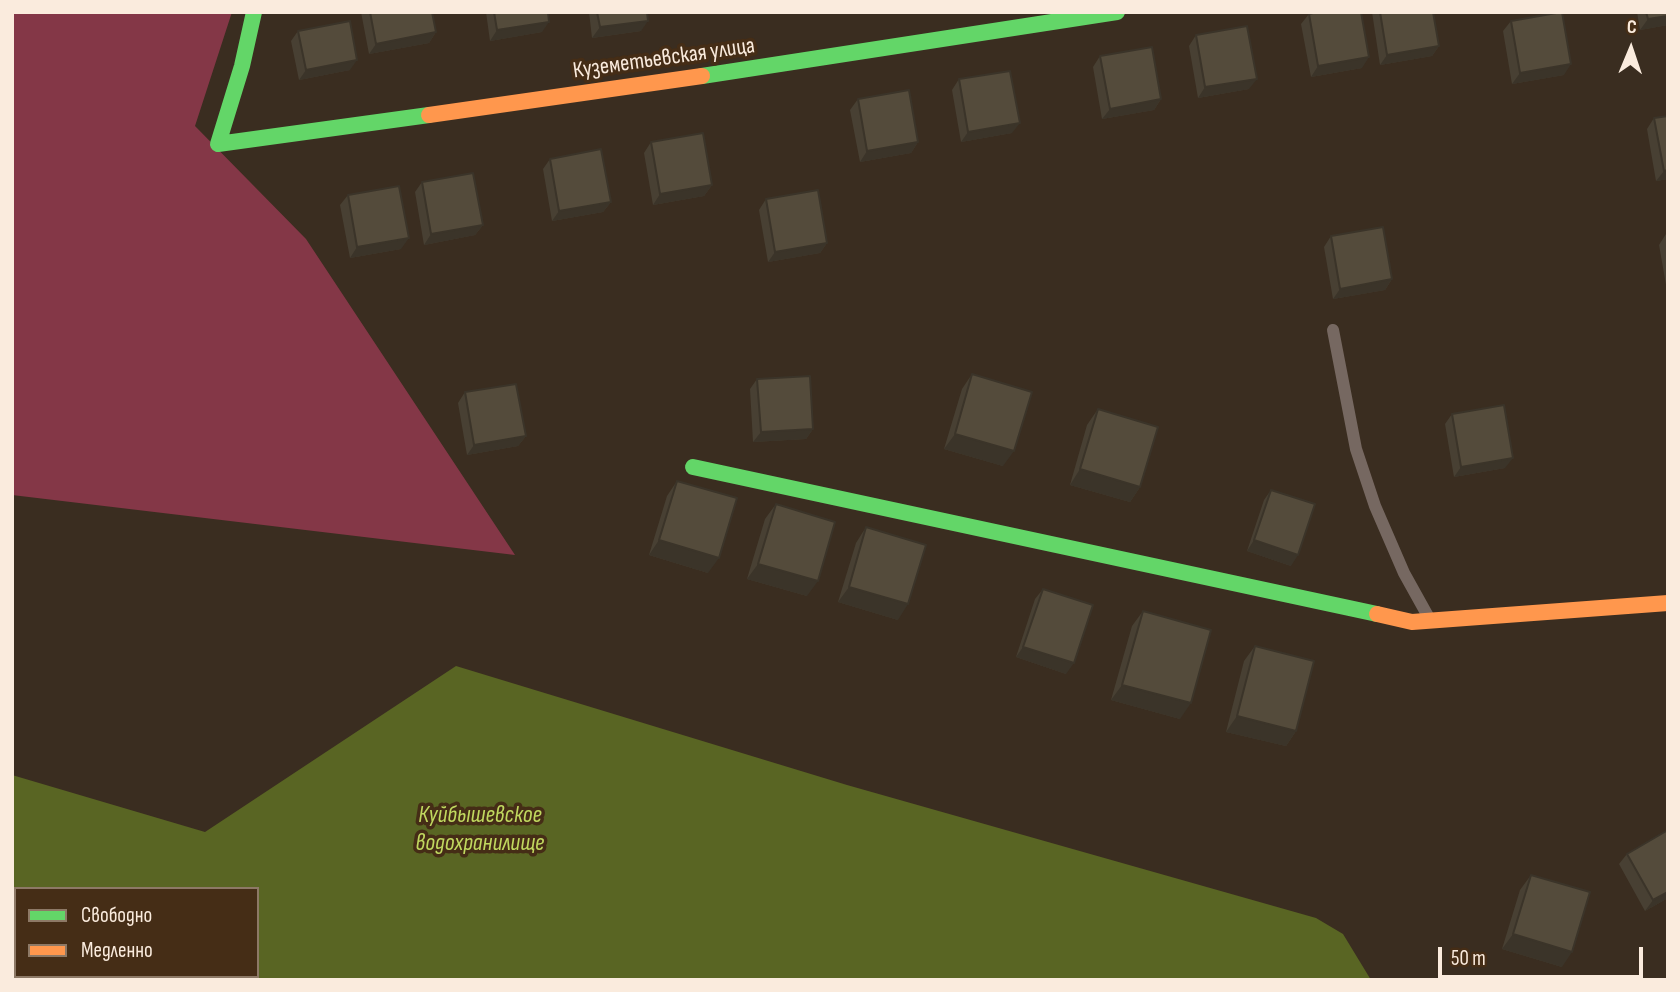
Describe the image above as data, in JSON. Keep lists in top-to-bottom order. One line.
{"streets":{"street":["Куземетьевская улица"]},"water":["Куйбышевское водохранилище"],"legend":["Свободно","Медленно"],"scale_bar":"50 m","north":"top"}
